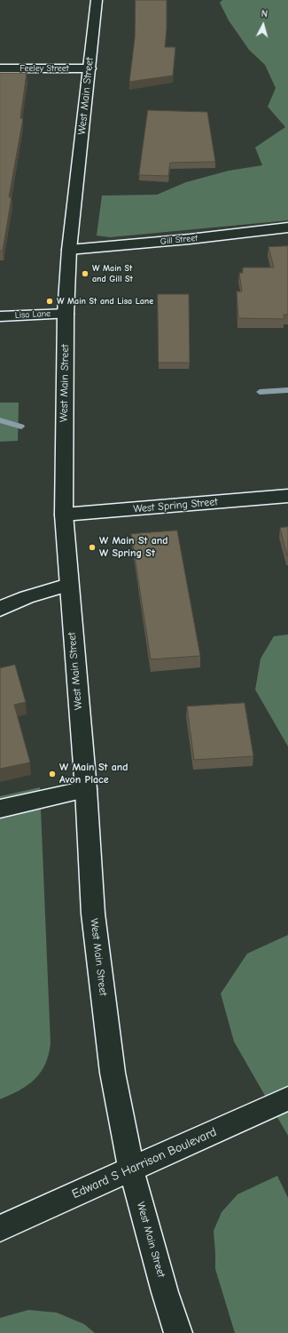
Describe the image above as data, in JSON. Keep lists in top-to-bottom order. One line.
{"streets":{"main road":["Feeley Street","West Main Street","Gill Street","Lisa Lane","West Spring Street","Edward S Harrison Boulevard"]},"crossings":[["Feeley Street","West Main Street"],["West Main Street","Gill Street"],["West Main Street","Lisa Lane"],["West Main Street","West Spring Street"],["West Main Street","Edward S Harrison Boulevard"]],"places":["W Main St and Gill St","W Main St and Lisa Lane","W Main St and W Spring St","W Main St and Avon Place"],"north":"top"}
